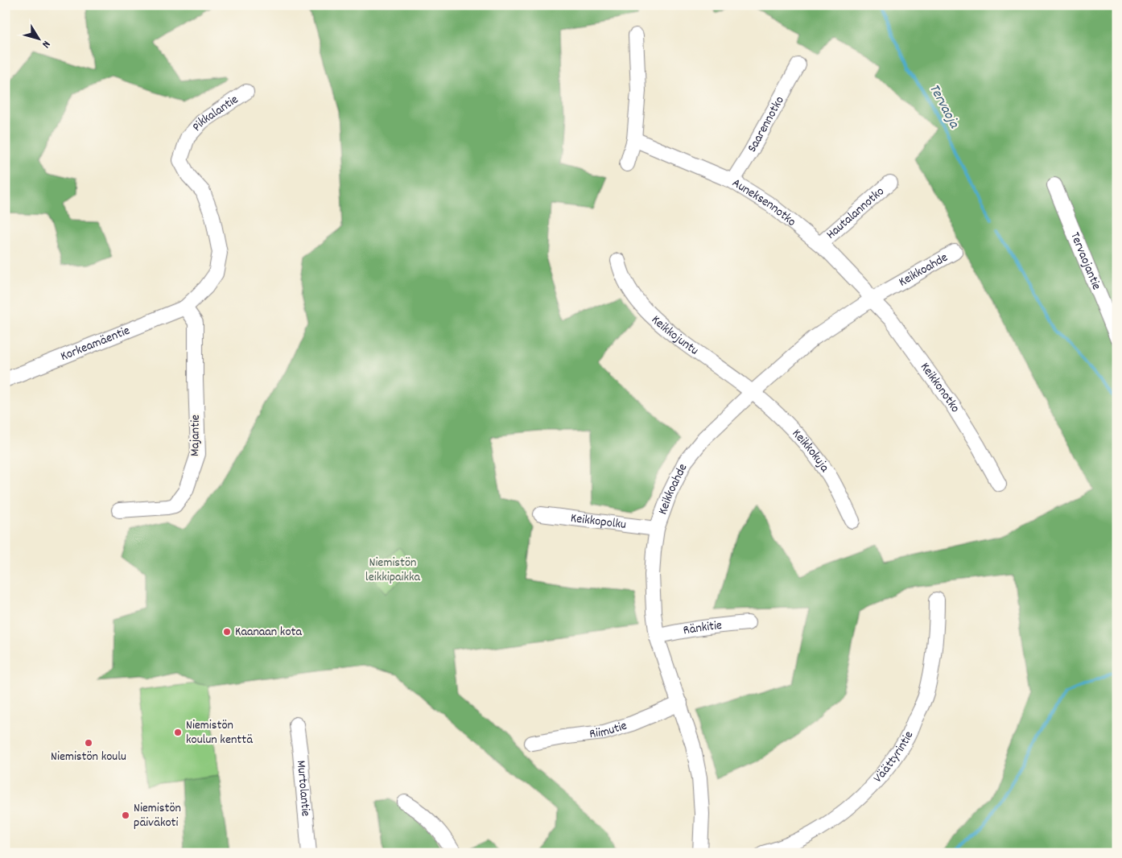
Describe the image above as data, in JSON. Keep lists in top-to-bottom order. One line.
{"streets":{"street":["Pikkalantie","Saarennotko","Auneksennotko","Hautalannotko","Tervaojantie","Keikkoahde","Keikkojuntu","Korkeamäentie","Keikkonotko","Majantie","Keikkokuja","Keikkopolku","Ränkitie","Riimutie","Väättyrintie","Murtolantie"]},"crossings":[["Pikkalantie","Korkeamäentie"],["Pikkalantie","Majantie"],["Saarennotko","Auneksennotko"],["Auneksennotko","Hautalannotko"],["Auneksennotko","Keikkoahde"],["Auneksennotko","Keikkonotko"],["Keikkoahde","Keikkojuntu"],["Keikkoahde","Keikkonotko"],["Keikkoahde","Keikkokuja"],["Keikkoahde","Keikkopolku"],["Keikkoahde","Ränkitie"],["Keikkoahde","Riimutie"],["Keikkojuntu","Keikkokuja"],["Korkeamäentie","Majantie"]],"water":["Tervaoja"],"parks":["Niemistön leikkipaikka"],"places":["Kaanaan kota","Niemistön koulun kenttä","Niemistön koulu","Niemistön päiväkoti"],"north":"bottom right"}
